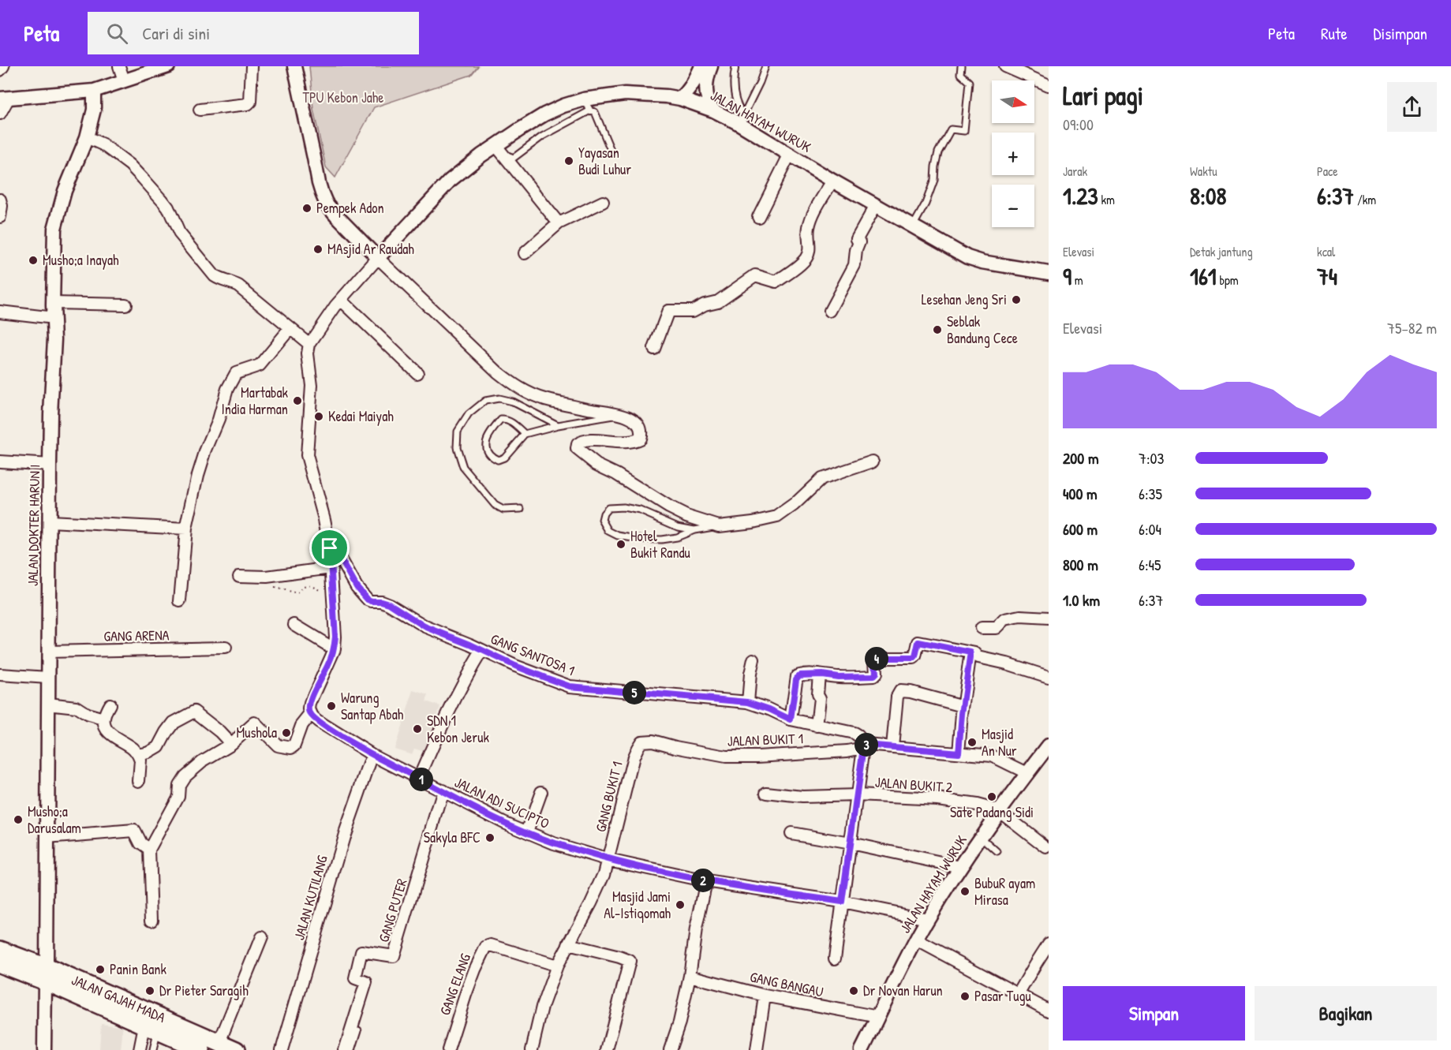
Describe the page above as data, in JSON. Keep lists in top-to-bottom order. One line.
{"streets":{"main road":["JALAN GAJAH MADA"],"street":["JALAN HAYAM WURUK","JALAN DOKTER HARUN I","GANG ARENA","GANG SANTOSA 1","JALAN BUKIT 1","JALAN BUKIT 2","GANG BUKIT 1","JALAN ADI SUCIPTO","JALAN KUTILANG","GANG PUTER","GANG ELANG","GANG BANGAU"]},"crossings":[["JALAN HAYAM WURUK","JALAN BUKIT 1"],["JALAN HAYAM WURUK","JALAN BUKIT 2"],["JALAN HAYAM WURUK","JALAN ADI SUCIPTO"],["JALAN HAYAM WURUK","GANG BANGAU"],["JALAN DOKTER HARUN I","GANG ARENA"],["JALAN DOKTER HARUN I","JALAN GAJAH MADA"],["GANG SANTOSA 1","JALAN BUKIT 1"],["JALAN BUKIT 1","GANG BUKIT 1"],["GANG BUKIT 1","JALAN ADI SUCIPTO"],["GANG BUKIT 1","GANG ELANG"],["JALAN ADI SUCIPTO","JALAN KUTILANG"],["JALAN ADI SUCIPTO","GANG PUTER"]],"parks":["TPU Kebon Jahe"],"places":["Yayasan Budi Luhur","Pempek Adon","MAsjid Ar Raudah","Musho;a Inayah","Lesehan Jeng Sri","Seblak Bandung Cece","Martabak India Harman","Kedai Maiyah","Hotel Bukit Randu","Warung Santap Abah","SDN 1 Kebon Jeruk","Mushola","Masjid An Nur","Sate Padang Sidi","Musho;a Darusalam","Sakyla BFC","BubuR ayam Mirasa","Masjid Jami Al-Istiqomah","Panin Bank","Dr Pieter Saragih","Dr Novan Harun","Pasar Tugu"],"north":"right","page":{"header":"Peta","search":"Cari di sini","nav":["Peta","Rute","Disimpan"],"heading":["Lari pagi","09:00"],"map_buttons":["+","−"],"stats":[["Jarak","1.23 km"],["Waktu","8:08"],["Pace","6:37 /km"],["Elevasi","9 m"],["Detak jantung","161 bpm"],["kcal","74"]],"chart":["Elevasi","75–82 m"],"list":[{"name":"200 m","note":"7:03"},{"name":"400 m","note":"6:35"},{"name":"600 m","note":"6:04"},{"name":"800 m","note":"6:45"},{"name":"1.0 km","note":"6:37"}],"pins":["4","5","3","1","2"],"buttons":["Simpan","Bagikan"]}}
